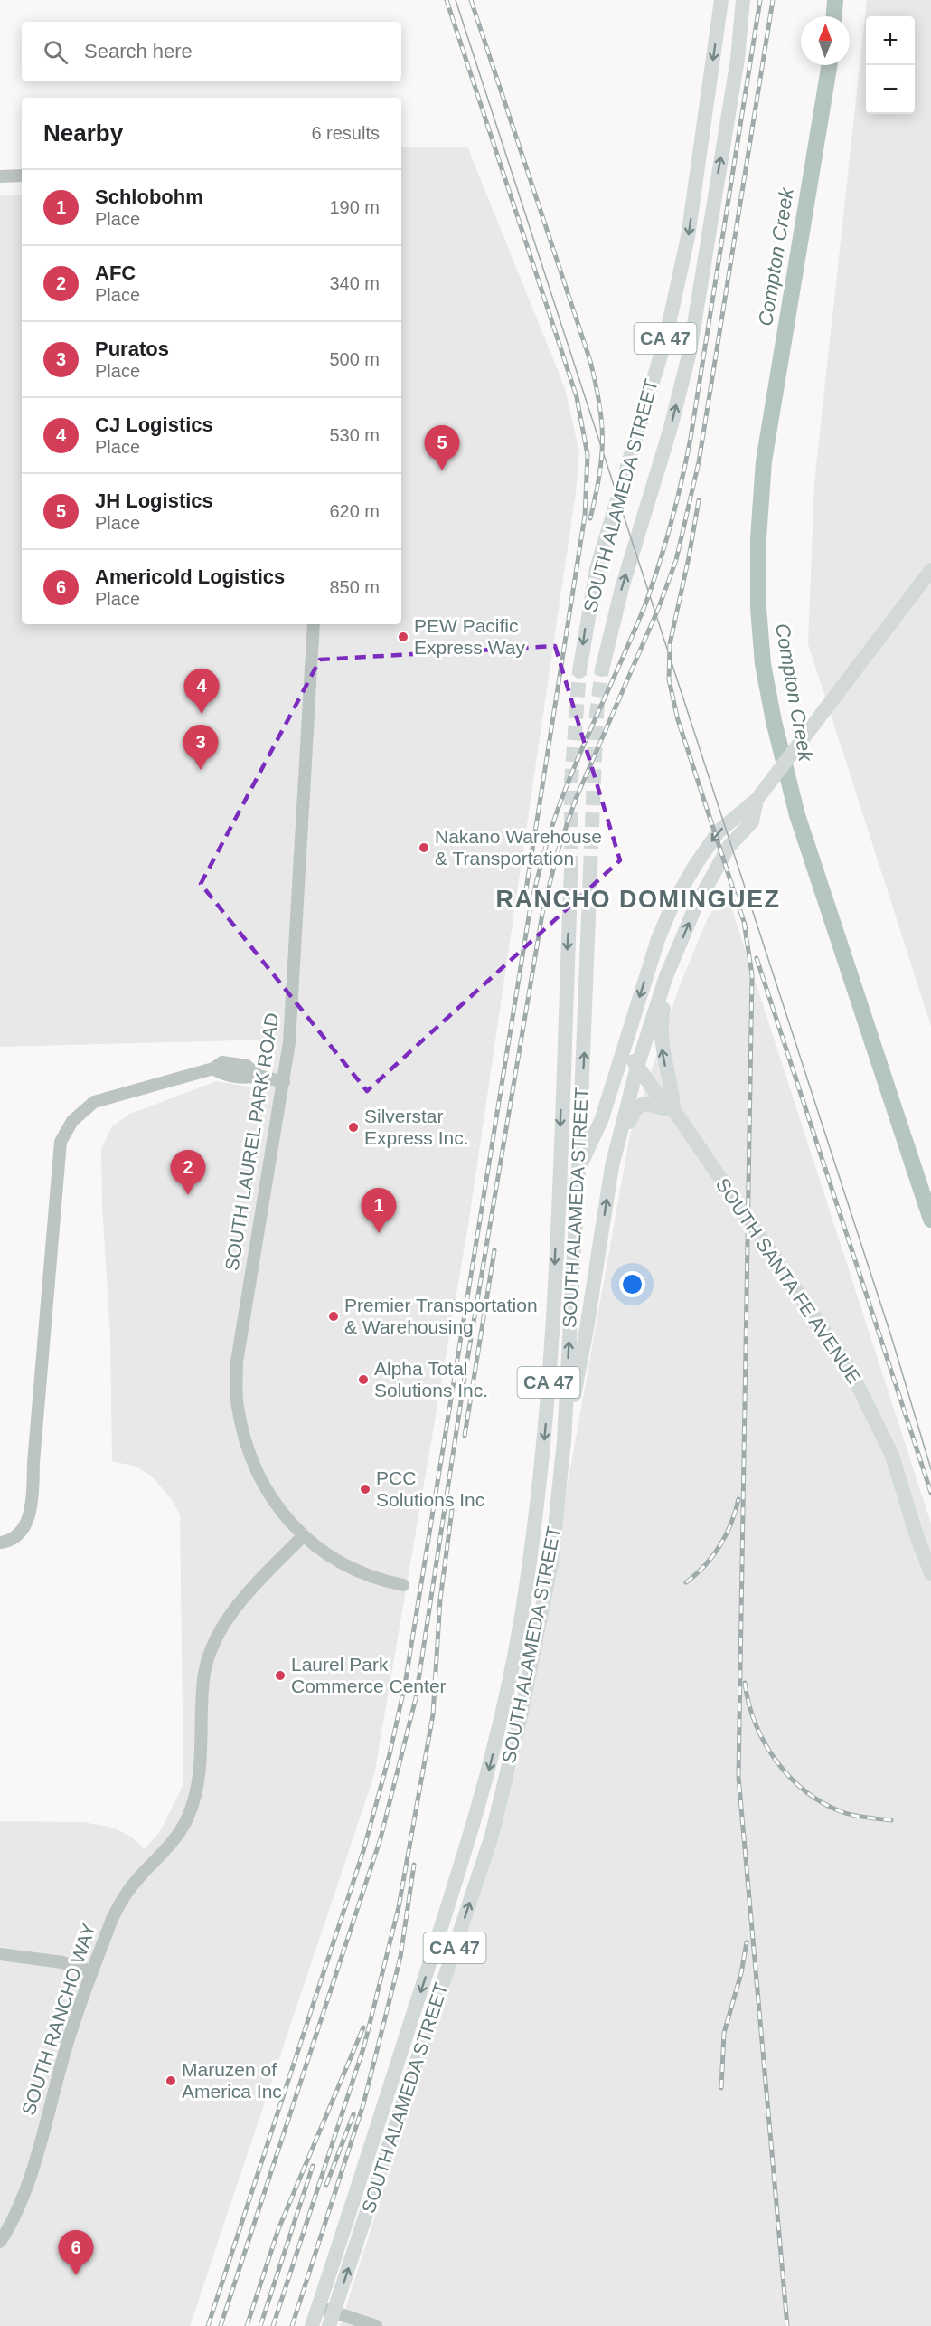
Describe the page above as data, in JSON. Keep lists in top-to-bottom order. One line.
{"streets":{"main road":["CA 47","SOUTH ALAMEDA STREET","SOUTH SANTA FE AVENUE"],"street":["SOUTH LAUREL PARK ROAD","SOUTH RANCHO WAY"]},"crossings":[["SOUTH LAUREL PARK ROAD","SOUTH RANCHO WAY"]],"districts":["RANCHO DOMINGUEZ"],"water":["Compton Creek"],"places":["PEW Pacific Express Way","Nakano Warehouse & Transportation","Silverstar Express Inc.","Premier Transportation & Warehousing","Alpha Total Solutions Inc.","PCC Solutions Inc","Laurel Park Commerce Center","Maruzen of America Inc"],"north":"top","page":{"map_buttons":["+","−"],"search":"Search here","heading":["Nearby","6 results"],"list":[{"mark":"1","name":"Schlobohm","note":"Place","value":"190 m"},{"mark":"2","name":"AFC","note":"Place","value":"340 m"},{"mark":"3","name":"Puratos","note":"Place","value":"500 m"},{"mark":"4","name":"CJ Logistics","note":"Place","value":"530 m"},{"mark":"5","name":"JH Logistics","note":"Place","value":"620 m"},{"mark":"6","name":"Americold Logistics","note":"Place","value":"850 m"}],"pins":["5","4","3","2","1","6"]}}
